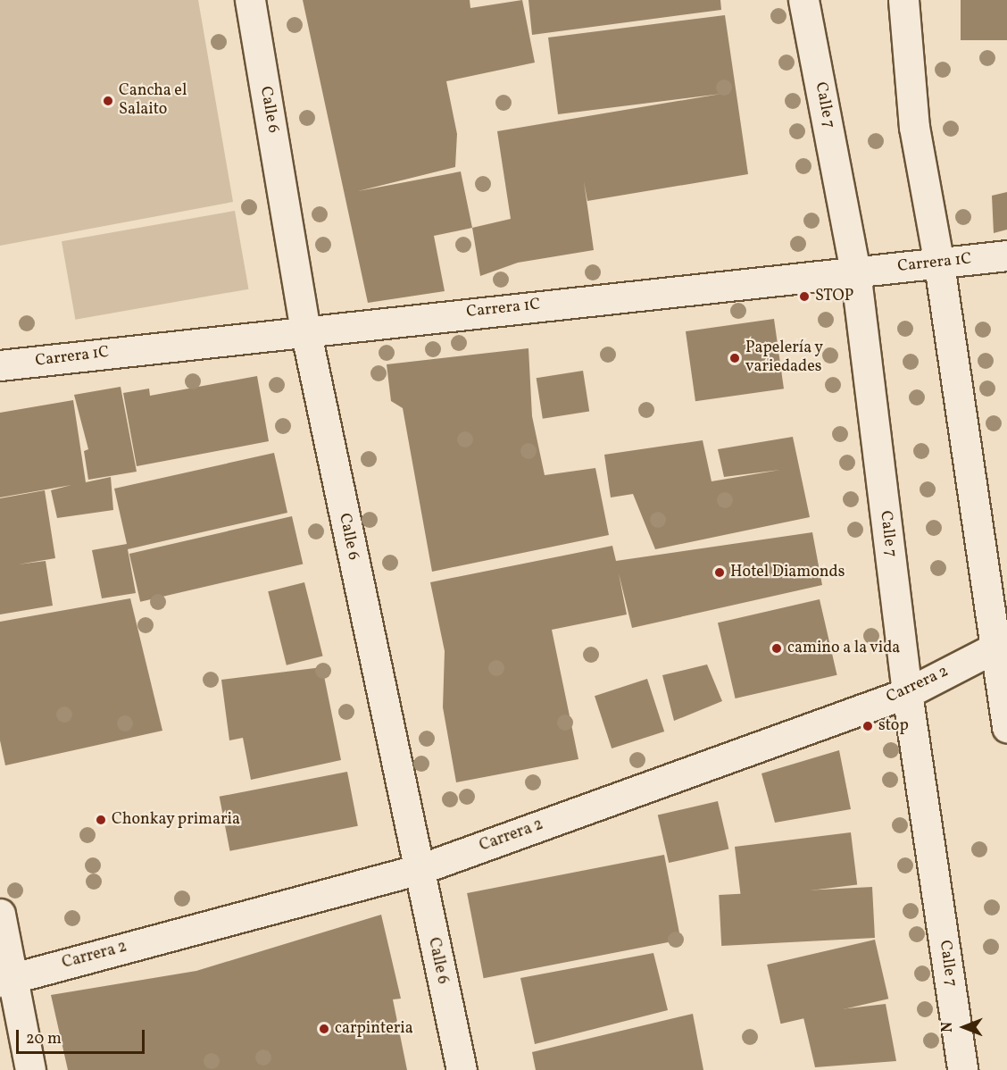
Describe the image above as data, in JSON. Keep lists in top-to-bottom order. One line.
{"streets":{"street":["Calle 7","Calle 6","Carrera 1C","Carrera 2"]},"crossings":[["Calle 7","Carrera 1C"],["Calle 7","Carrera 2"],["Calle 6","Carrera 1C"],["Calle 6","Carrera 2"]],"places":["Cancha el Salaito","STOP","Papelería y variedades","Hotel Diamonds","camino a la vida","stop","Chonkay primaria","carpinteria"],"scale_bar":"20 m","north":"left"}
